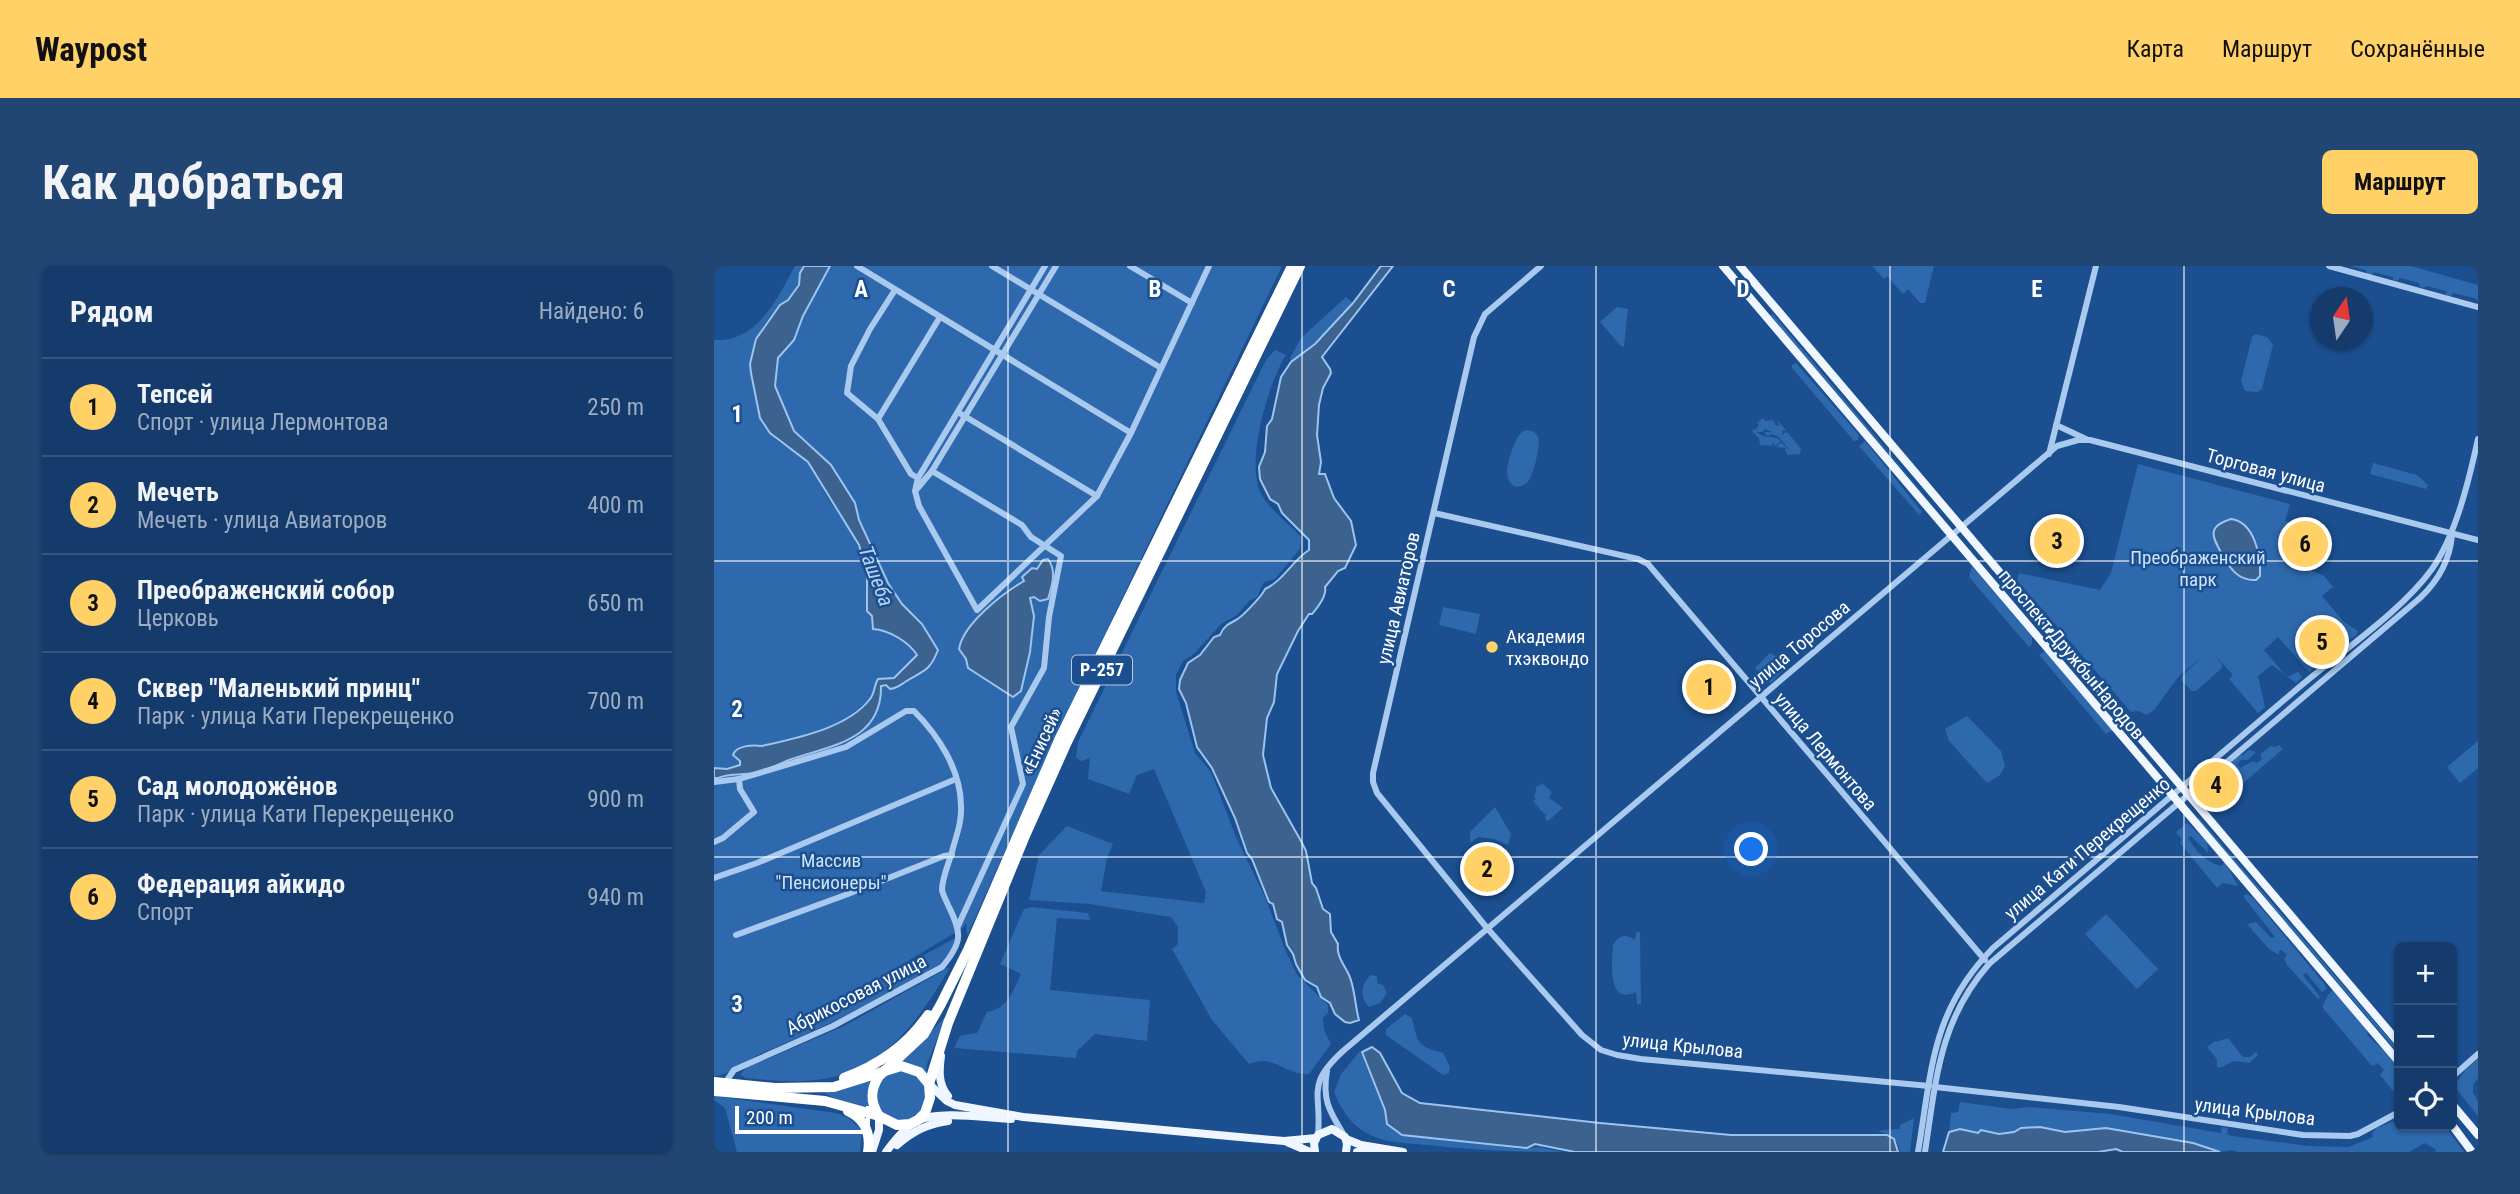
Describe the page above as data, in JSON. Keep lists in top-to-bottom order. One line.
{"streets":{"highway":["Р-257","«Енисей»"],"main road":["проспект Дружбы Народов"],"street":["Торговая улица","улица Авиаторов","улица Торосова","улица Лермонтова","улица Кати Перекрещенко","Абрикосовая улица","улица Крылова"]},"crossings":[["Торговая улица","улица Кати Перекрещенко"],["улица Авиаторов","улица Торосова"],["улица Авиаторов","улица Лермонтова"],["улица Авиаторов","улица Крылова"],["улица Торосова","проспект Дружбы Народов"],["улица Торосова","улица Лермонтова"],["улица Торосова","улица Крылова"],["проспект Дружбы Народов","улица Кати Перекрещенко"],["Р-257","«Енисей»"],["Р-257","Абрикосовая улица"],["улица Лермонтова","улица Кати Перекрещенко"],["улица Кати Перекрещенко","улица Крылова"]],"water":["Ташеба"],"parks":["Преображенский парк","Массив \"Пенсионеры\""],"places":["Академия тхэквондо"],"scale_bar":"200 m","north":"top","page":{"header":"Waypost","nav":["Карта","Маршрут","Сохранённые"],"buttons":"Маршрут","title":"Как добраться","heading":["Рядом","Найдено: 6"],"list":[{"mark":"1","name":"Тепсей","note":"Спорт · улица Лермонтова","value":"250 m"},{"mark":"2","name":"Мечеть","note":"Мечеть · улица Авиаторов","value":"400 m"},{"mark":"3","name":"Преображенский собор","note":"Церковь","value":"650 m"},{"mark":"4","name":"Сквер \"Маленький принц\"","note":"Парк · улица Кати Перекрещенко","value":"700 m"},{"mark":"5","name":"Сад молодожёнов","note":"Парк · улица Кати Перекрещенко","value":"900 m"},{"mark":"6","name":"Федерация айкидо","note":"Спорт","value":"940 m"}],"pins":["3","6","5","1","4","2"],"map_buttons":["+","−"],"scale":"200 m"},"grid":{"columns":["A","B","C","D","E"],"rows":["1","2","3"]}}
